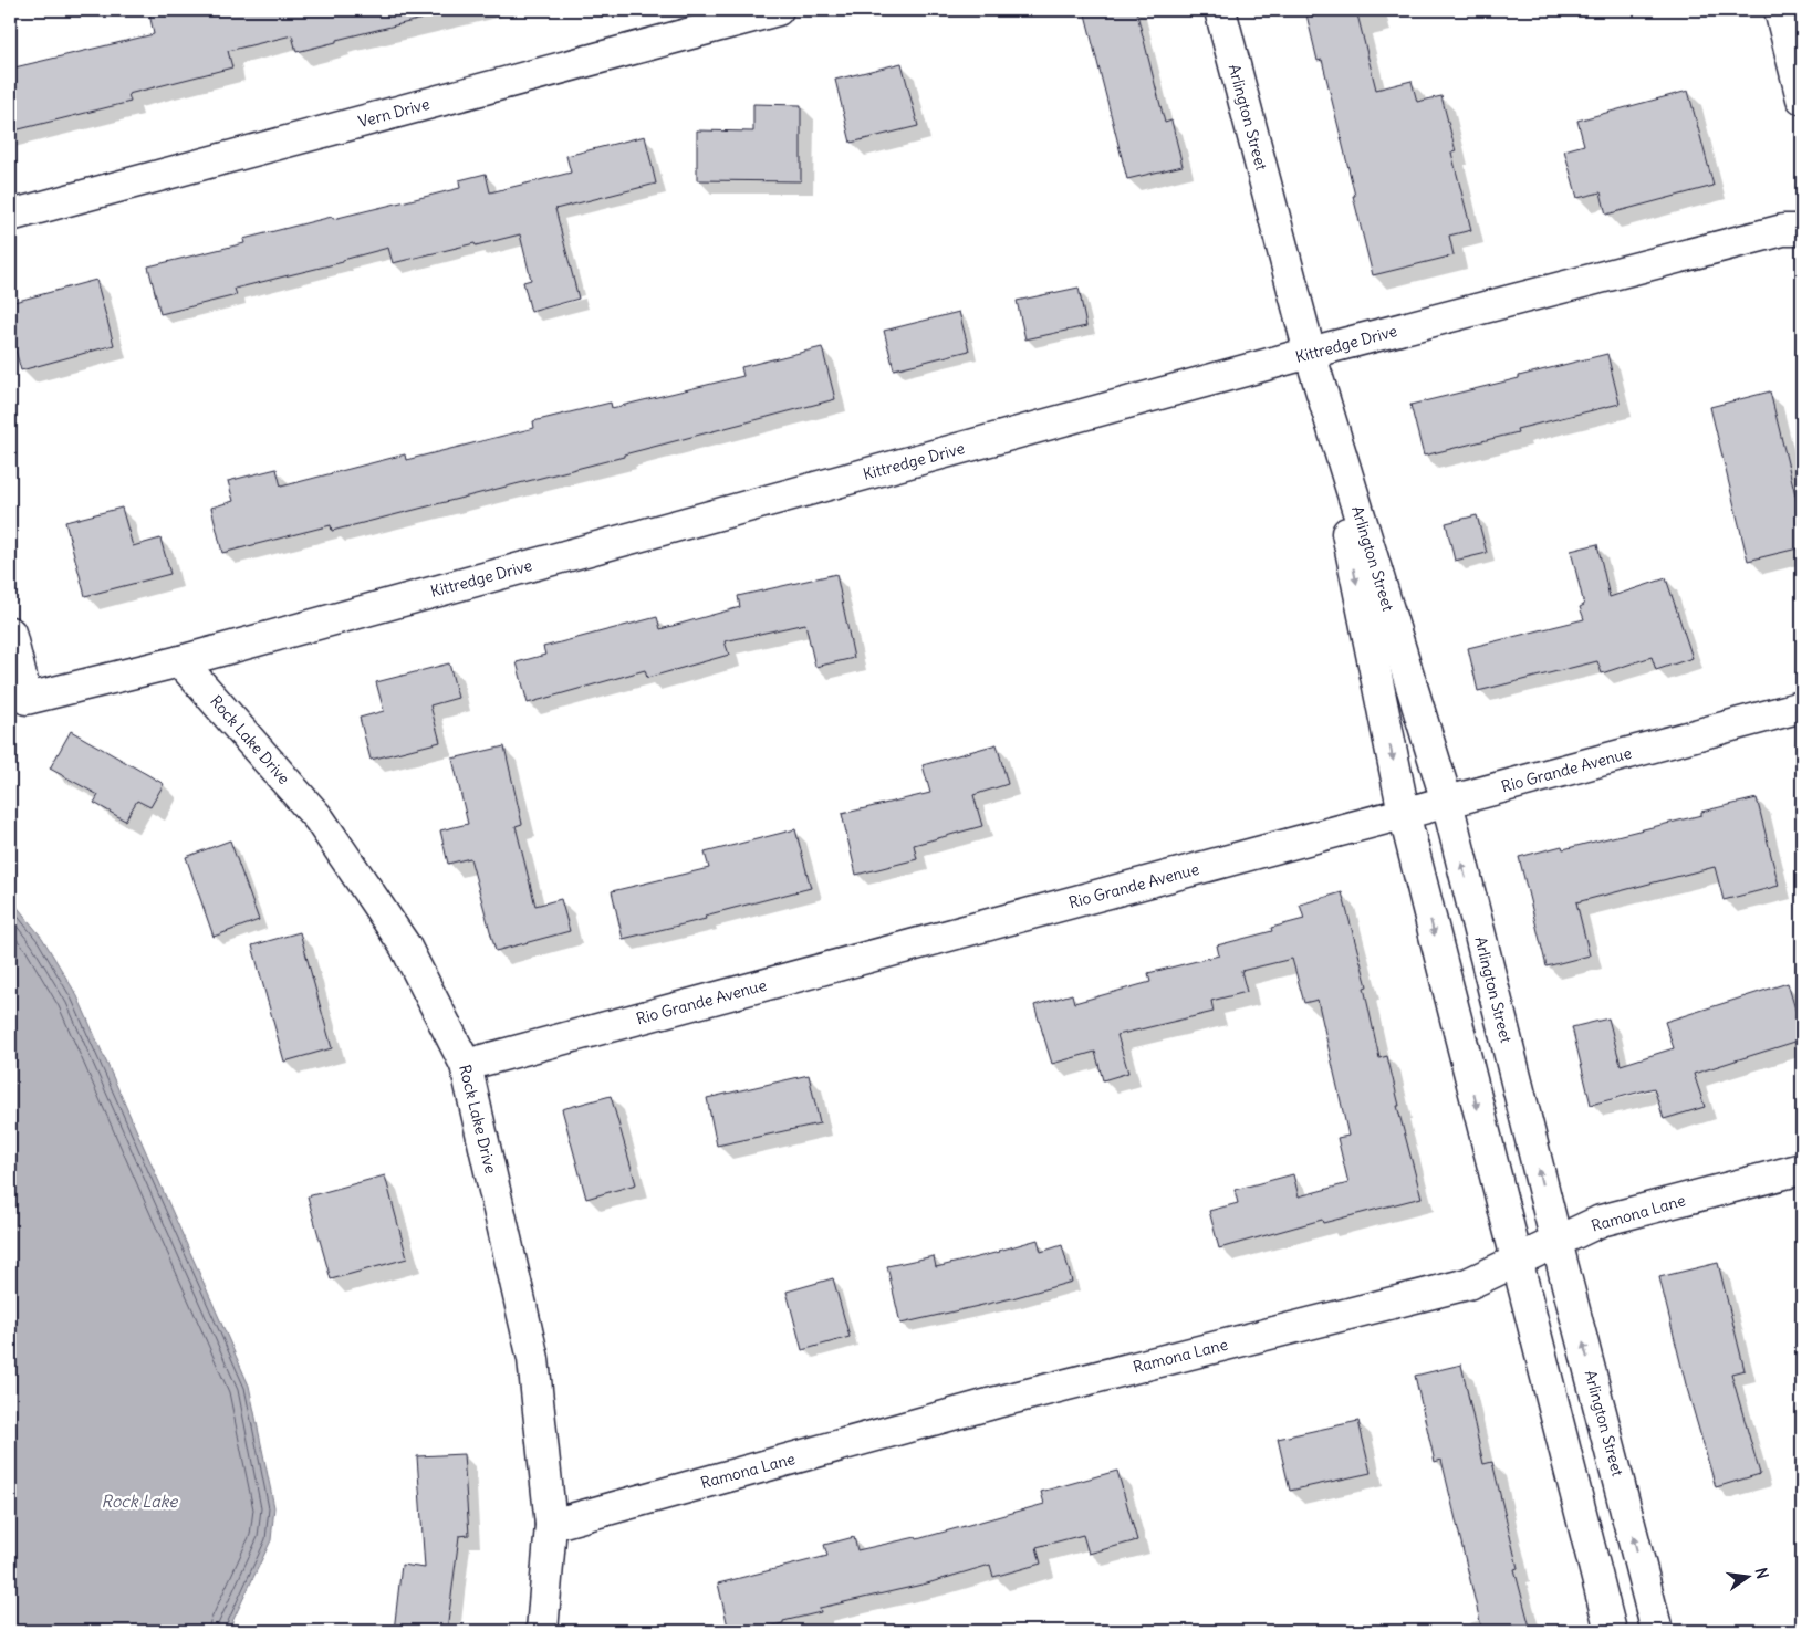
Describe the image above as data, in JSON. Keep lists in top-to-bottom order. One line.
{"streets":{"main road":["Vern Drive","Arlington Street","Kittredge Drive","Rock Lake Drive","Rio Grande Avenue","Ramona Lane"]},"crossings":[["Arlington Street","Kittredge Drive"],["Arlington Street","Rio Grande Avenue"],["Arlington Street","Ramona Lane"],["Kittredge Drive","Rock Lake Drive"],["Rock Lake Drive","Rio Grande Avenue"],["Rock Lake Drive","Ramona Lane"]],"water":["Rock Lake"],"north":"right"}
